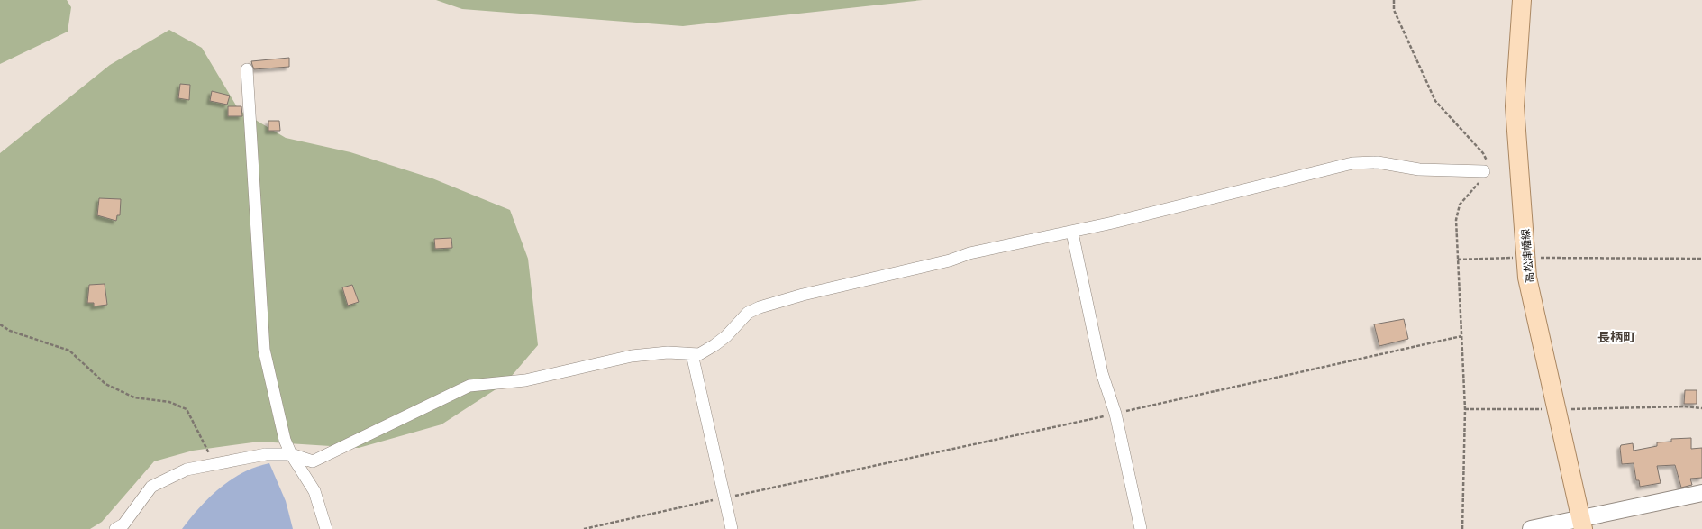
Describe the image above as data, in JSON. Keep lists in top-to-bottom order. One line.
{"streets":{"main road":["高松津幡線"]},"districts":["長柄町"]}
